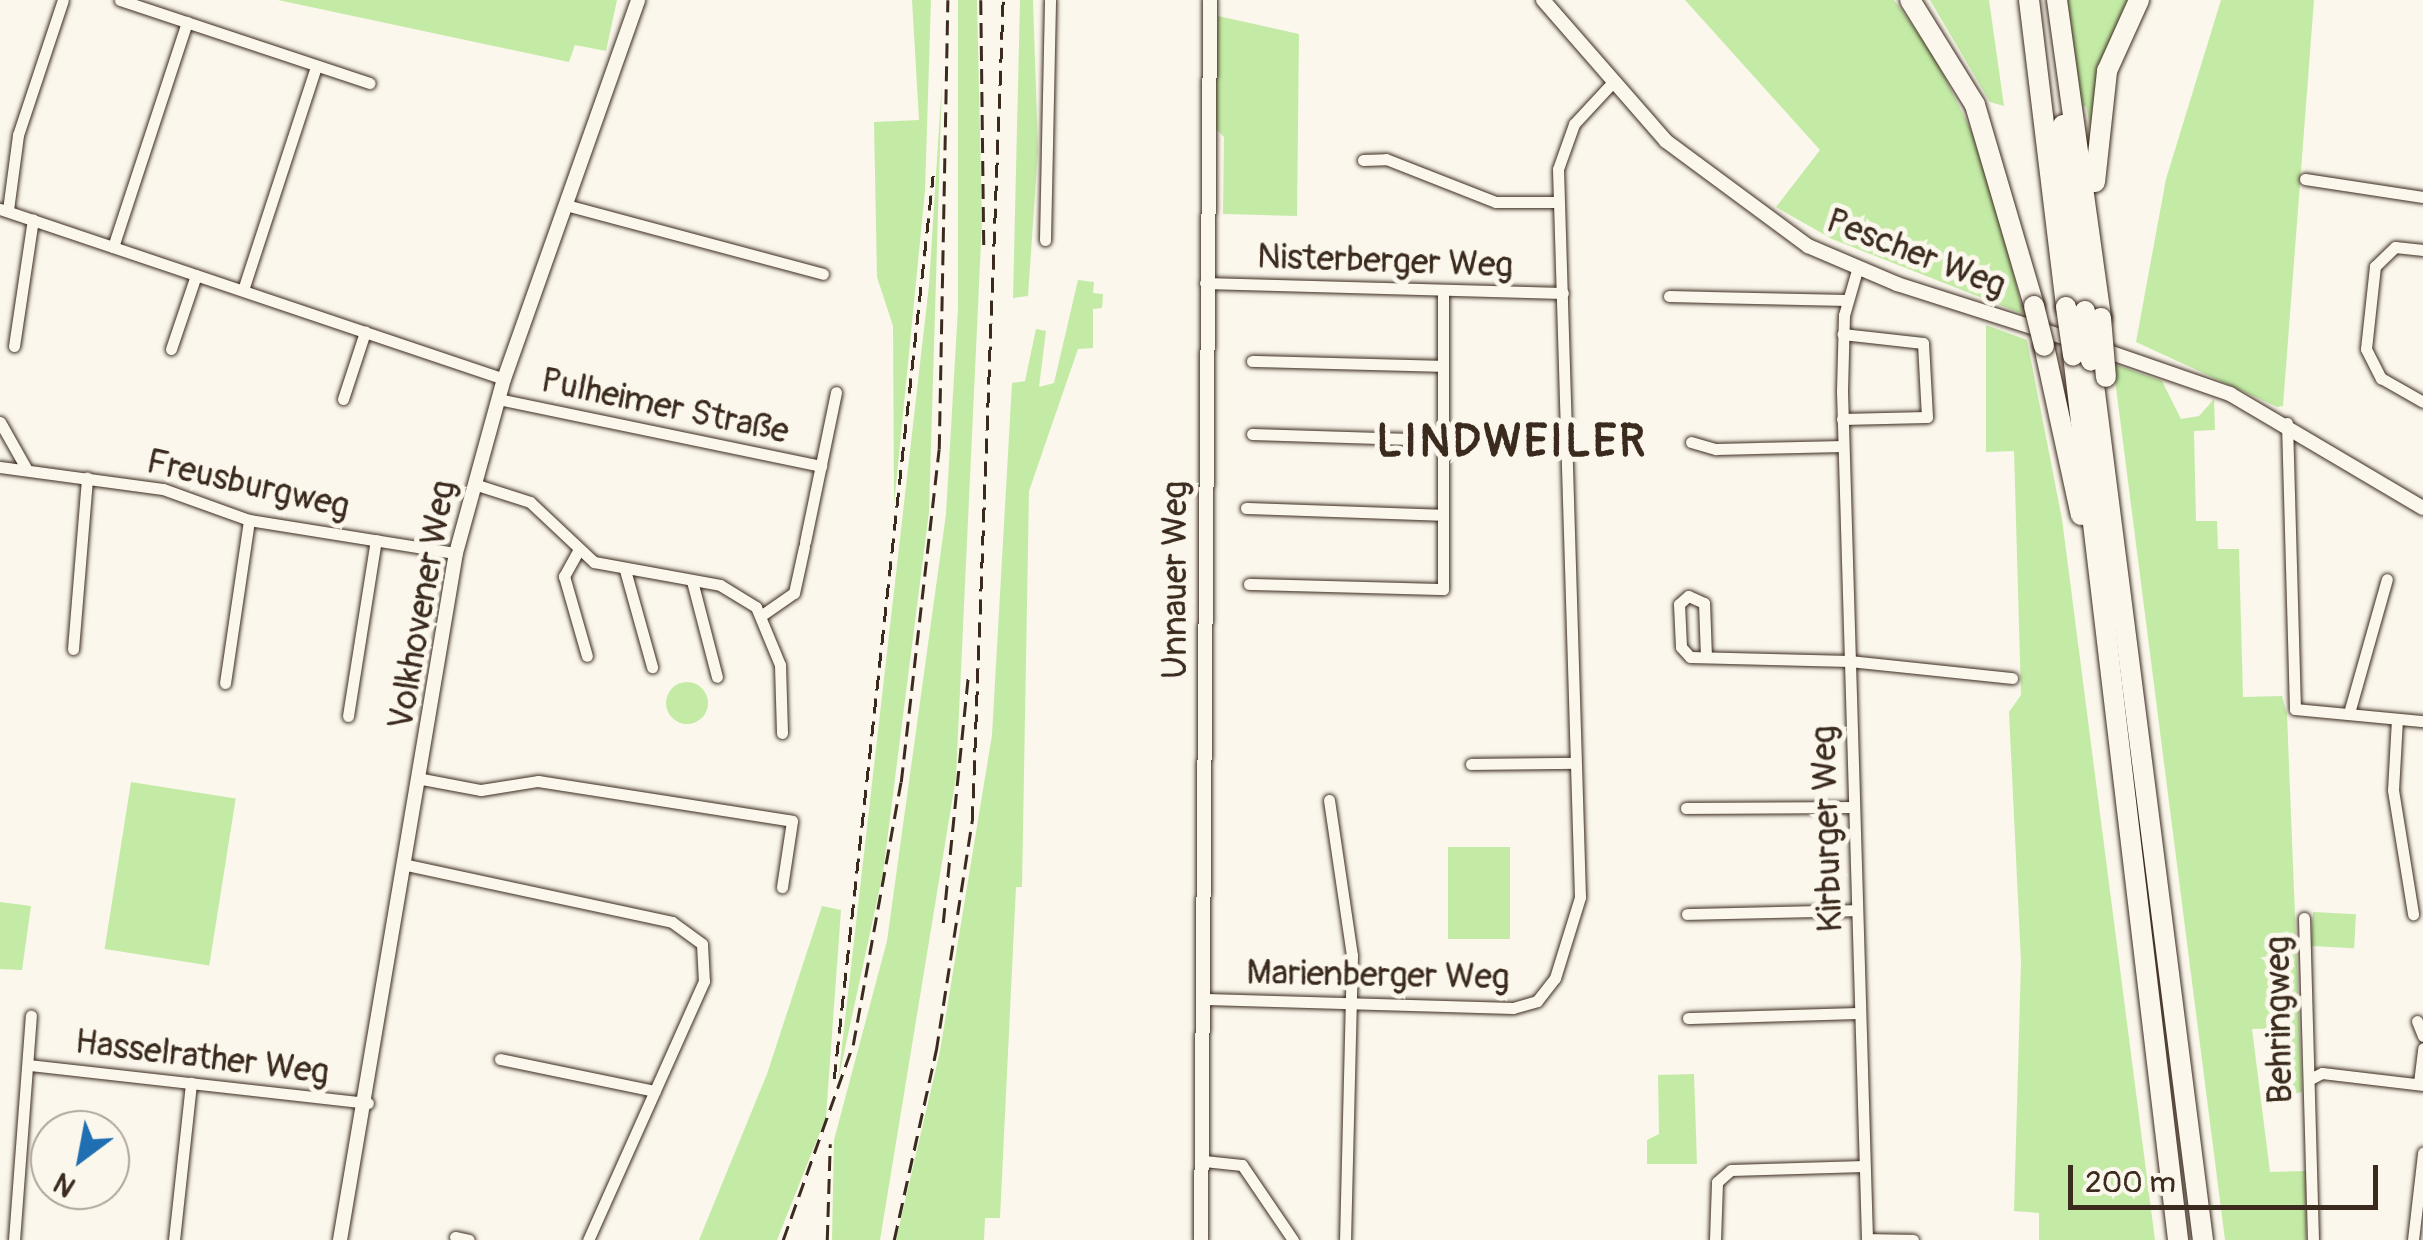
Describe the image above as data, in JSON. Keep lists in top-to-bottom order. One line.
{"streets":{"street":["Pescher Weg","Nisterberger Weg","Pulheimer Straße","Freusburgweg","Unnauer Weg","Volkhovener Weg","Kirburger Weg","Marienberger Weg","Behringweg","Hasselrather Weg"]},"crossings":[["Pescher Weg","Kirburger Weg"],["Pescher Weg","Marienberger Weg"],["Nisterberger Weg","Unnauer Weg"],["Nisterberger Weg","Marienberger Weg"],["Pulheimer Straße","Volkhovener Weg"],["Freusburgweg","Volkhovener Weg"],["Unnauer Weg","Marienberger Weg"],["Volkhovener Weg","Hasselrather Weg"]],"districts":["LINDWEILER"],"scale_bar":"200 m","north":"bottom left"}
